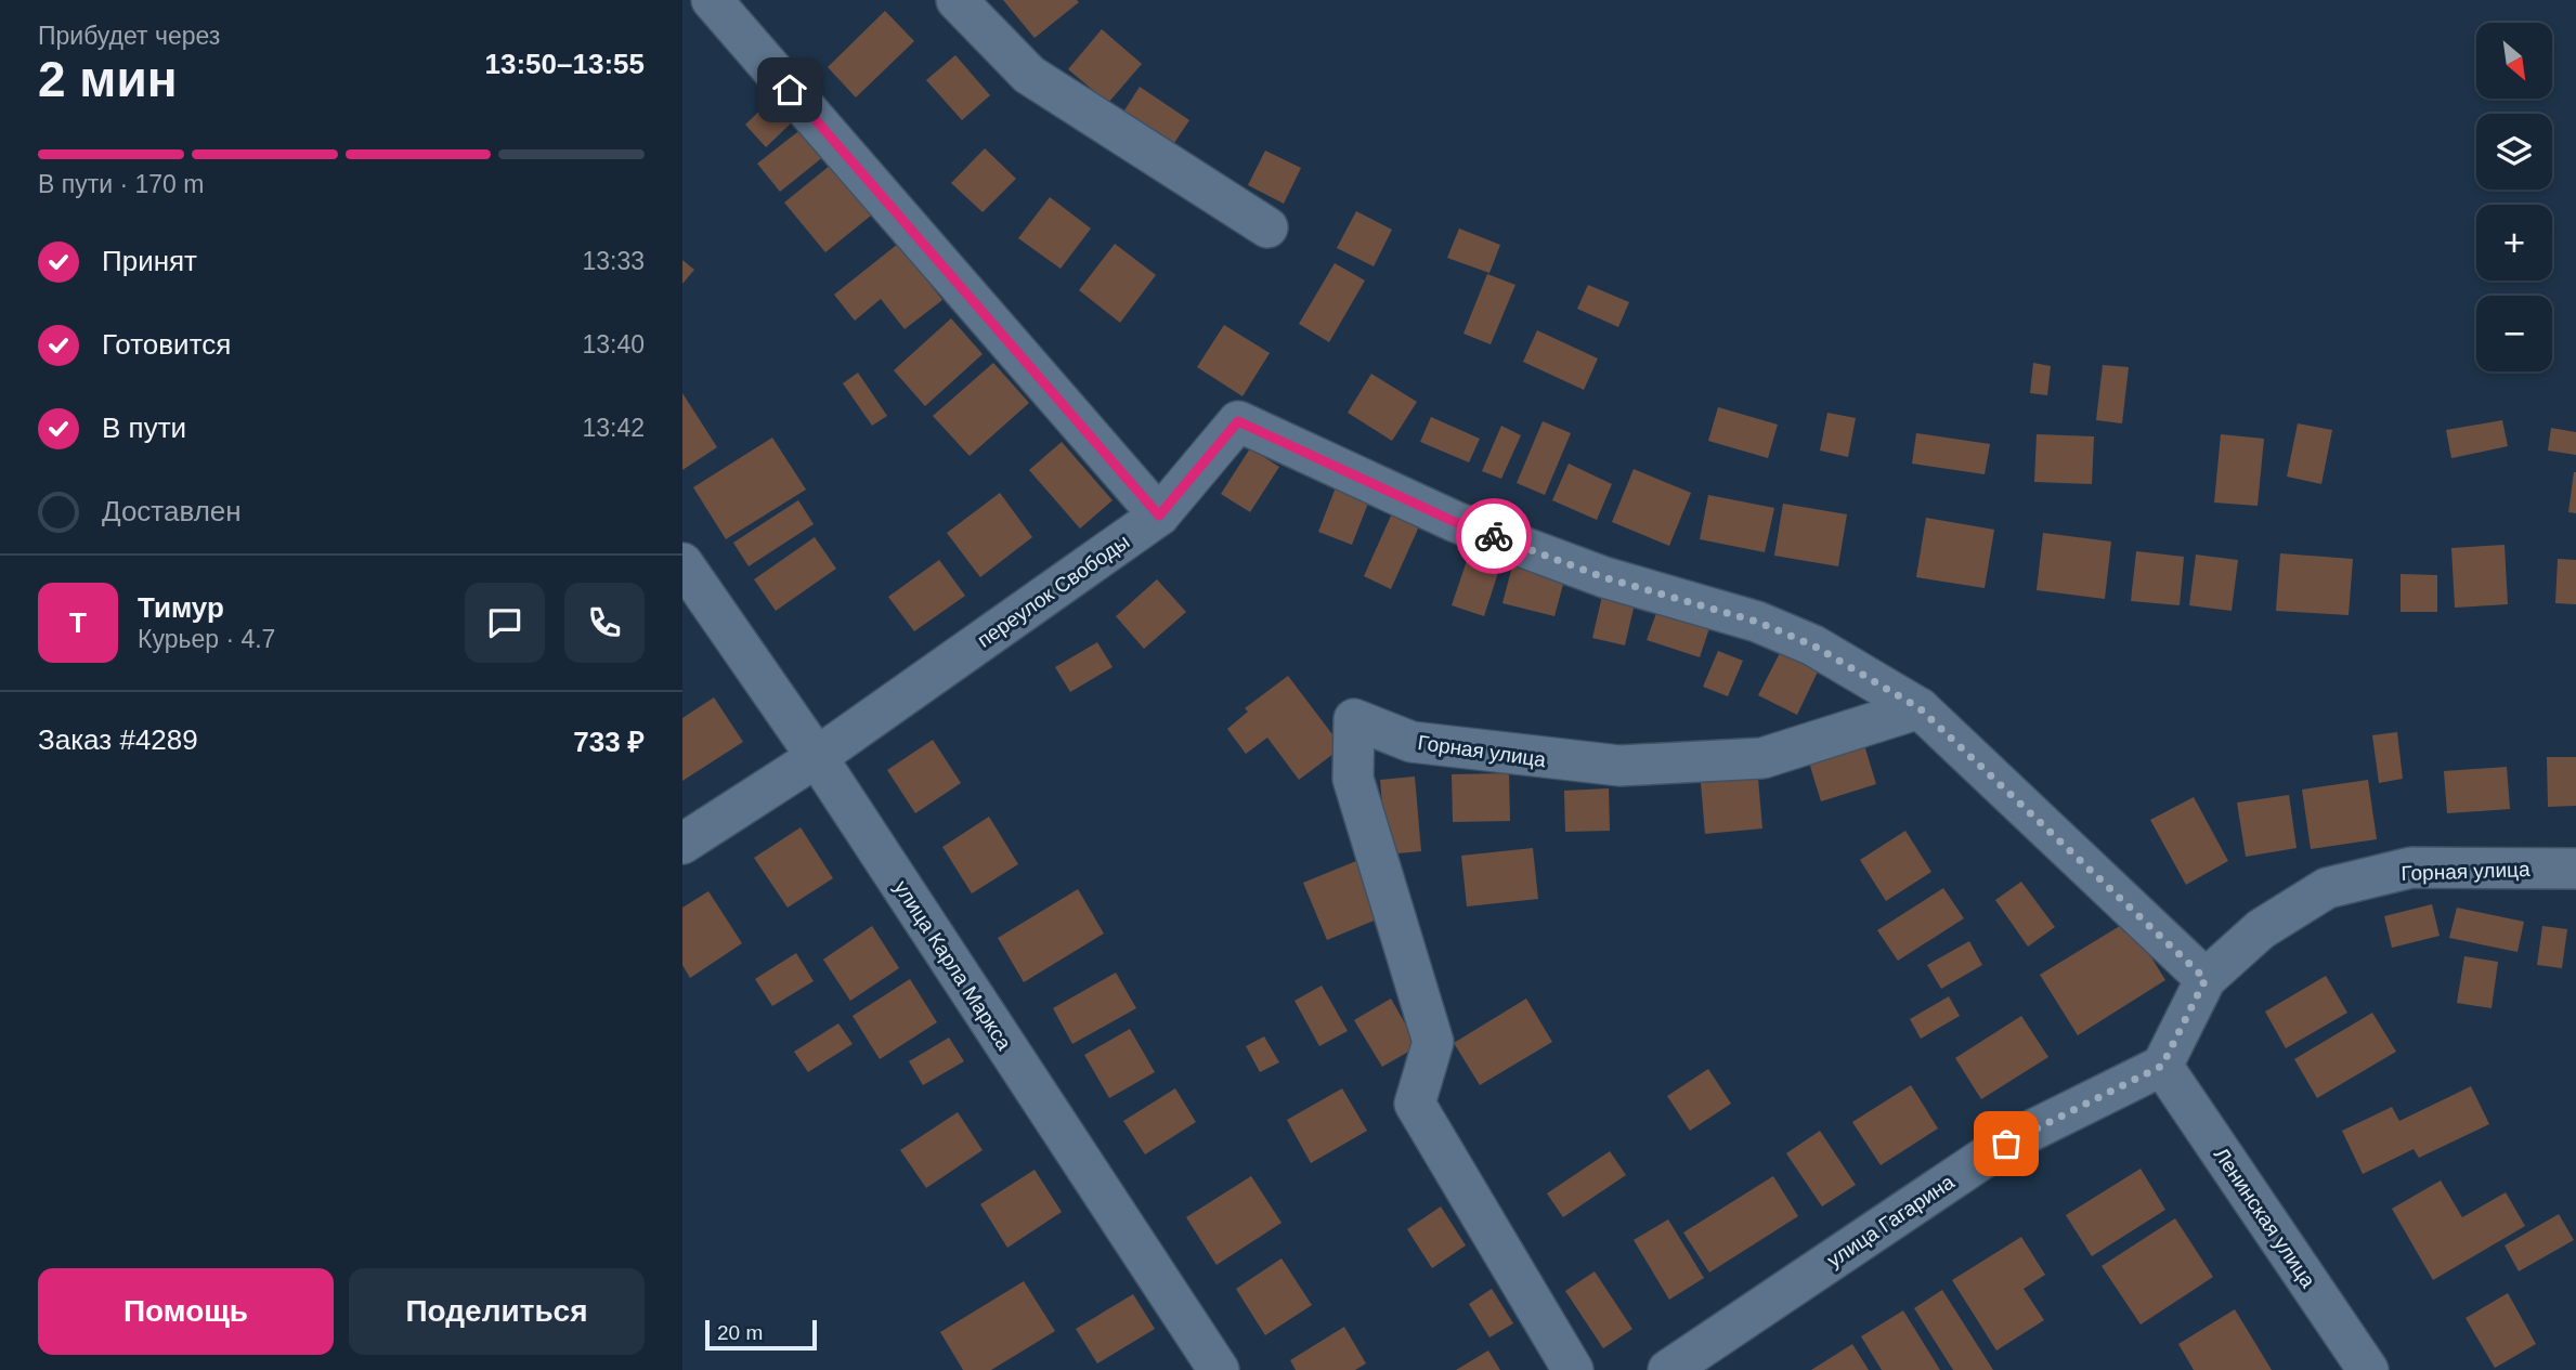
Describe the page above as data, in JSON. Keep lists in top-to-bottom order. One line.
{"streets":{"street":["переулок Свободы","Горная улица","улица Карла Маркса","Ленинская улица","улица Гагарина"]},"crossings":[["переулок Свободы","Горная улица"],["переулок Свободы","улица Карла Маркса"],["Горная улица","Ленинская улица"],["Горная улица","улица Гагарина"],["Ленинская улица","улица Гагарина"]],"scale_bar":"20 m","north":"bottom right","page":{"heading":["2 мин","Прибудет через","13:50–13:55"],"panel":["Тимур","Курьер · 4.7","Заказ #4289","733 ₽"],"map_buttons":["+","−"],"bar":"В пути · 170 m","list":[["Принят","13:33"],["Готовится","13:40"],["В пути","13:42"],"Доставлен"],"round":"Т","buttons":["Помощь","Поделиться"],"scale":"20 m"}}
